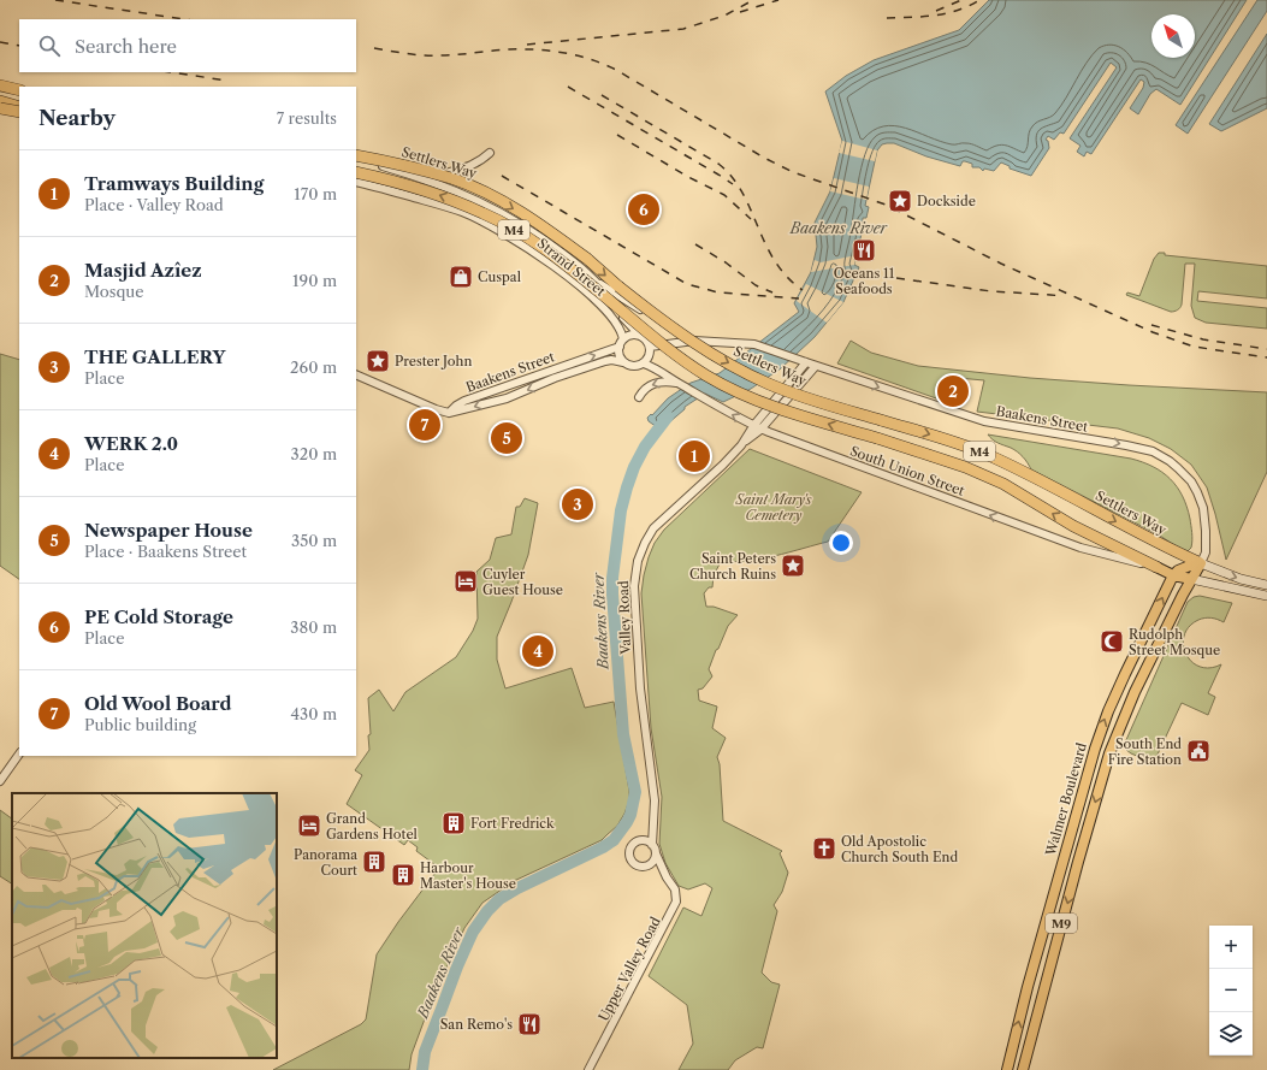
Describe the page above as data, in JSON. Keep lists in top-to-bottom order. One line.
{"streets":{"highway":["Settlers Way","M4"],"main road":["South Union Street","Walmer Boulevard","M9"],"street":["Strand Street","Baakens Street","Valley Road","Upper Valley Road"]},"crossings":[["Settlers Way","M4"],["Settlers Way","Baakens Street"],["Settlers Way","M9"],["M4","Baakens Street"],["M4","South Union Street"],["M4","M9"],["Strand Street","Baakens Street"],["Strand Street","South Union Street"],["Baakens Street","South Union Street"],["Baakens Street","Valley Road"],["Baakens Street","M9"],["South Union Street","Valley Road"],["South Union Street","Walmer Boulevard"],["South Union Street","M9"],["Valley Road","Upper Valley Road"]],"one_way":["South Union Street"],"water":["Baakens River"],"parks":["Saint Mary's Cemetery"],"places":{"place":["Dockside","Prester John","Saint Peters Church Ruins"],"restaurant":["Oceans 11 Seafoods","San Remo's"],"shop":["Cuspal"],"hotel":["Cuyler Guest House","Grand Gardens Hotel"],"mosque":["Rudolph Street Mosque"],"public building":["South End Fire Station"],"building":["Fort Fredrick","Panorama Court","Harbour Master's House"],"church":["Old Apostolic Church South End"]},"north":"top left","page":{"search":"Search here","heading":["Nearby","7 results"],"list":[{"mark":"1","name":"Tramways Building","note":"Place · Valley Road","value":"170 m"},{"mark":"2","name":"Masjid Azîez","note":"Mosque","value":"190 m"},{"mark":"3","name":"THE GALLERY","note":"Place","value":"260 m"},{"mark":"4","name":"WERK 2.0","note":"Place","value":"320 m"},{"mark":"5","name":"Newspaper House","note":"Place · Baakens Street","value":"350 m"},{"mark":"6","name":"PE Cold Storage","note":"Place","value":"380 m"},{"mark":"7","name":"Old Wool Board","note":"Public building","value":"430 m"}],"pins":["6","2","7","5","1","3","4"],"map_buttons":["+","−"]}}
